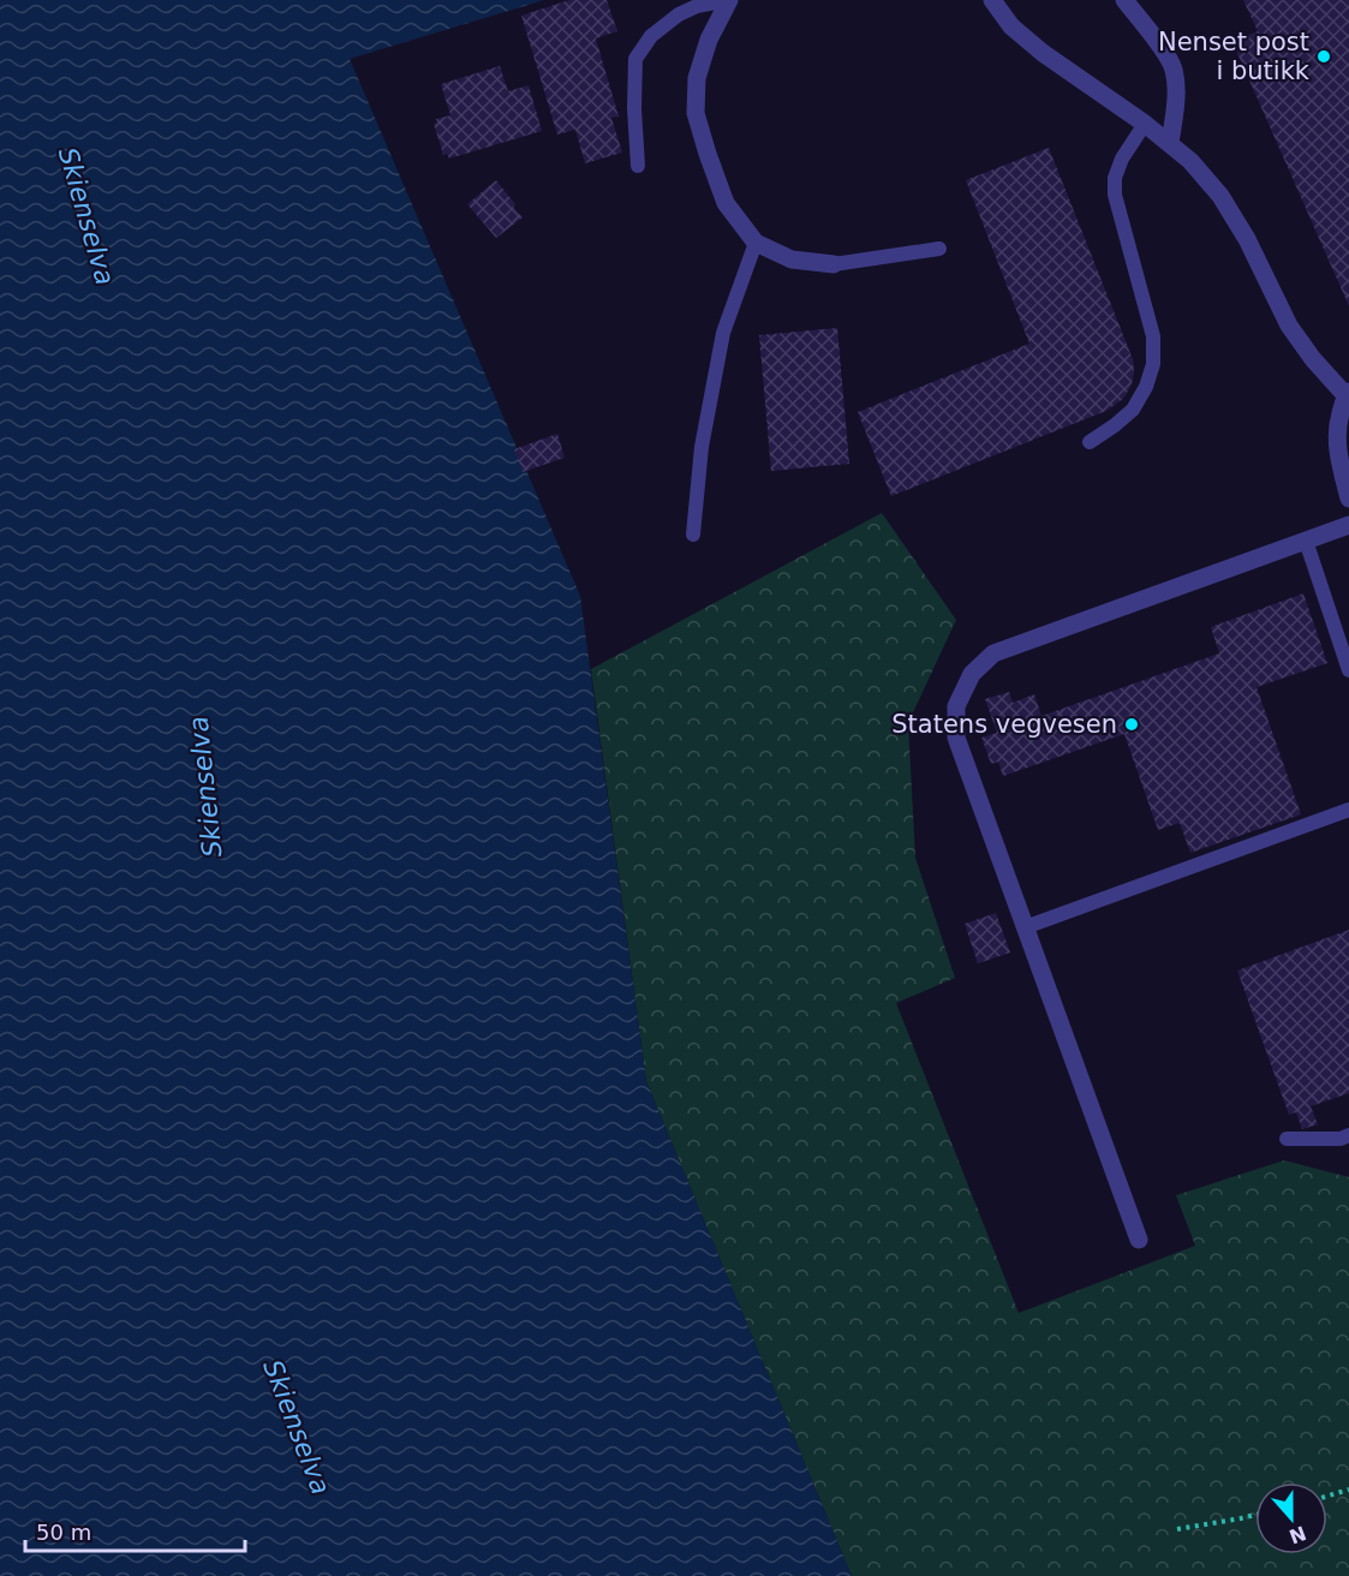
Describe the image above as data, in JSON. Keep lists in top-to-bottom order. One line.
{"water":["Skienselva"],"places":["Nenset post i butikk","Statens vegvesen"],"scale_bar":"50 m","north":"bottom"}
